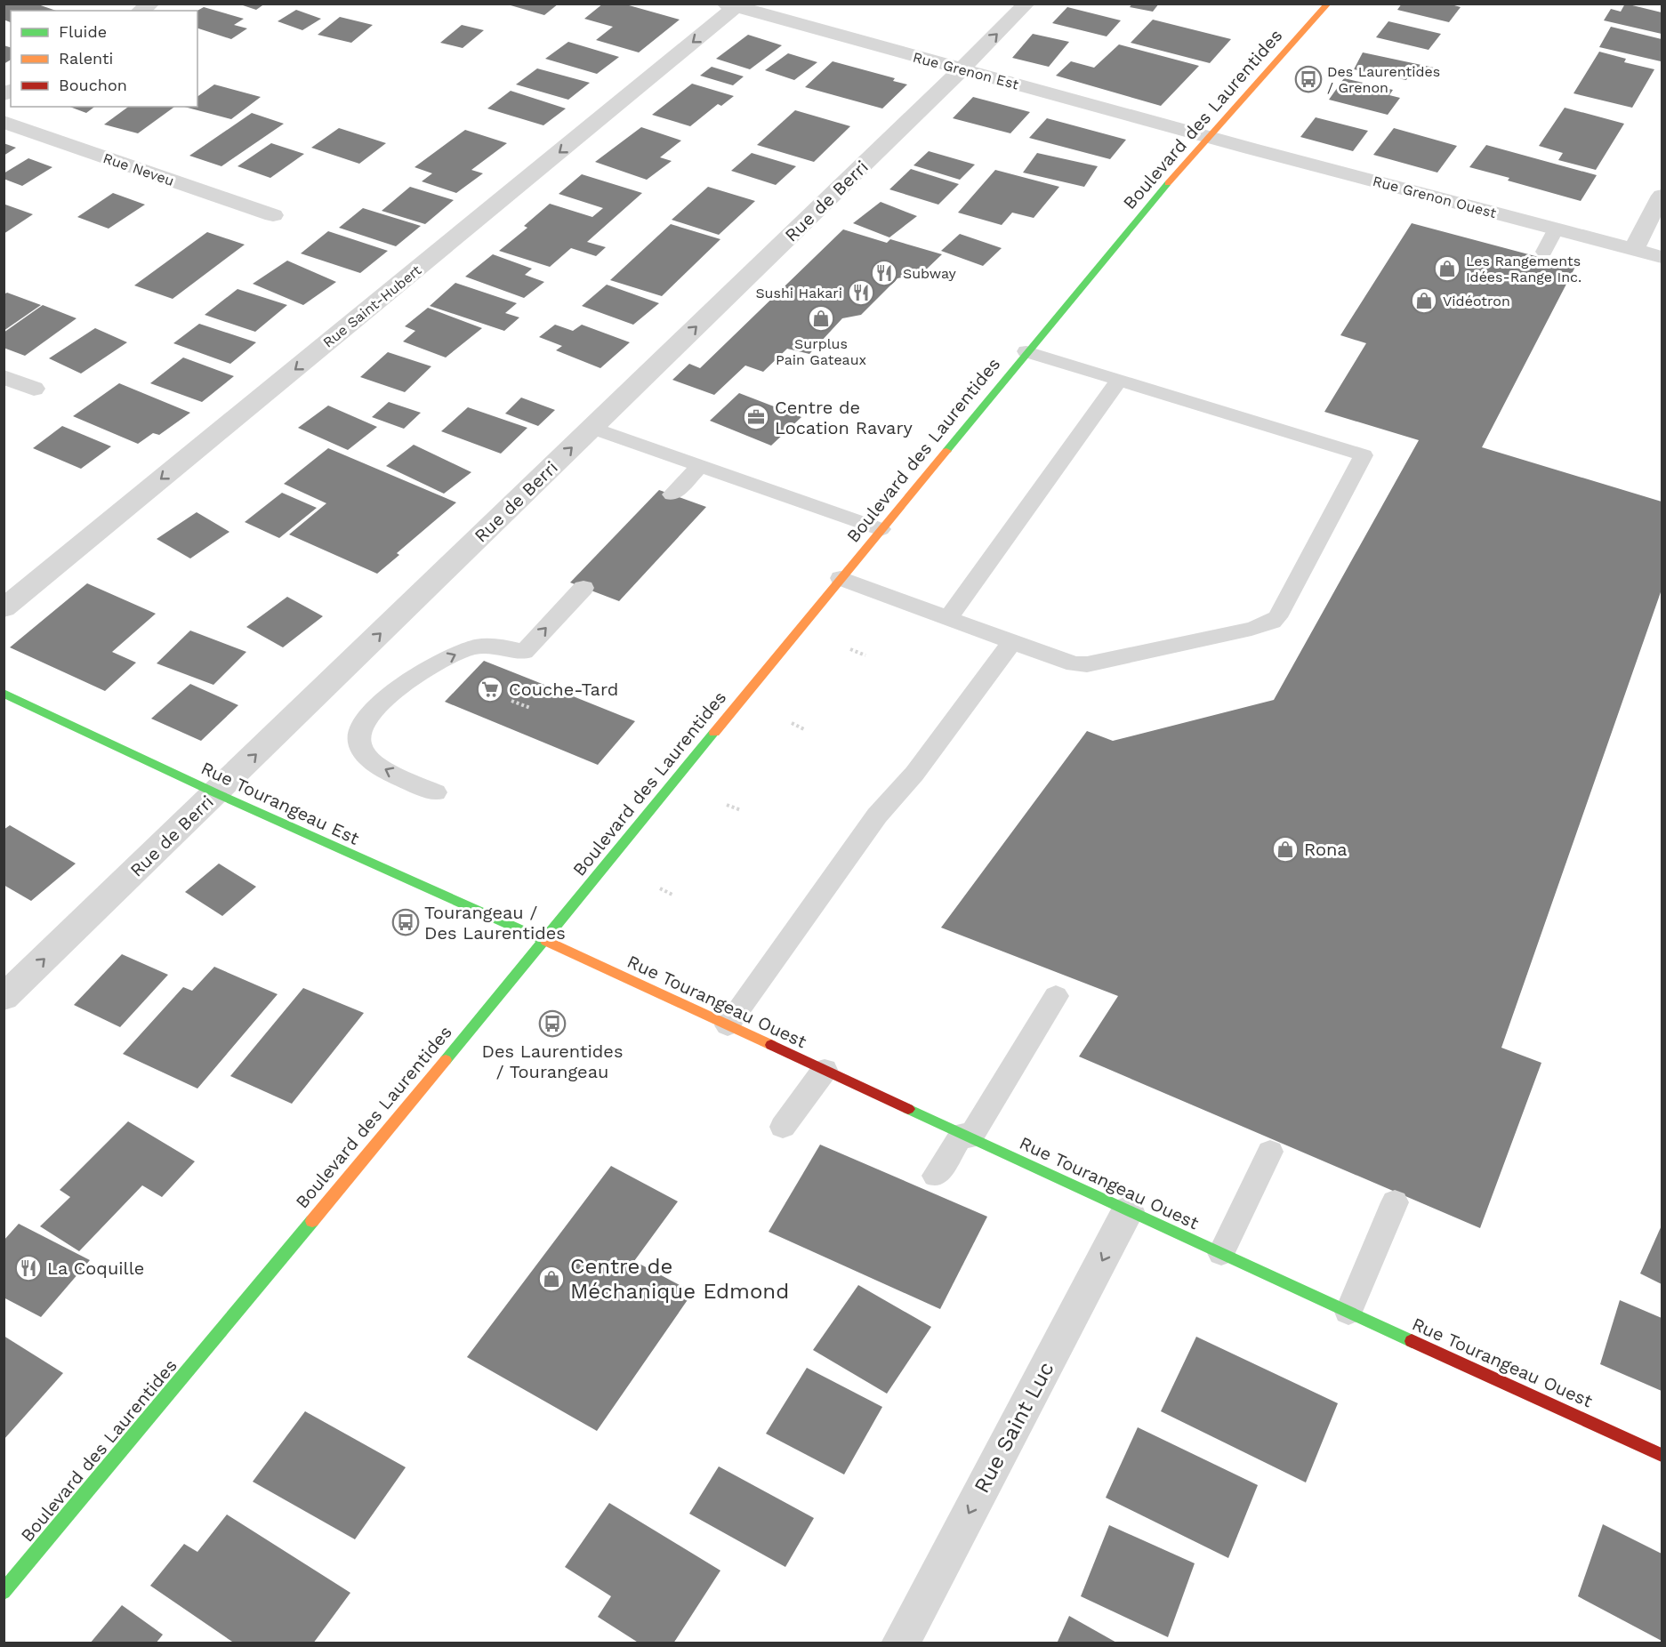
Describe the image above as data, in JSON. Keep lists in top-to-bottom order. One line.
{"streets":{"main road":["Boulevard des Laurentides","Rue Tourangeau Est","Rue Tourangeau Ouest"],"street":["Rue Grenon Est","Rue Neveu","Rue Grenon Ouest","Rue de Berri","Rue Saint-Hubert","Rue Saint Luc"]},"crossings":[["Rue Grenon Est","Boulevard des Laurentides"],["Rue Grenon Est","Rue Grenon Ouest"],["Rue Grenon Est","Rue de Berri"],["Rue Grenon Est","Rue Saint-Hubert"],["Boulevard des Laurentides","Rue Grenon Ouest"],["Boulevard des Laurentides","Rue Tourangeau Est"],["Boulevard des Laurentides","Rue Tourangeau Ouest"],["Rue de Berri","Rue Tourangeau Est"],["Rue Tourangeau Est","Rue Tourangeau Ouest"],["Rue Tourangeau Ouest","Rue Saint Luc"]],"one_way":["Rue de Berri","Rue Saint-Hubert","Rue Saint Luc"],"places":{"bus stop":["Des Laurentides / Grenon","Tourangeau / Des Laurentides","Des Laurentides / Tourangeau"],"shop":["Les Rangements Idées-Range Inc.","Vidéotron","Surplus Pain Gateaux","Rona","Centre de Méchanique Edmond"],"restaurant":["Subway","Sushi Hakari","La Coquille"],"office":["Centre de Location Ravary"],"supermarket":["Couche-Tard"]},"legend":["Fluide","Ralenti","Bouchon"]}
